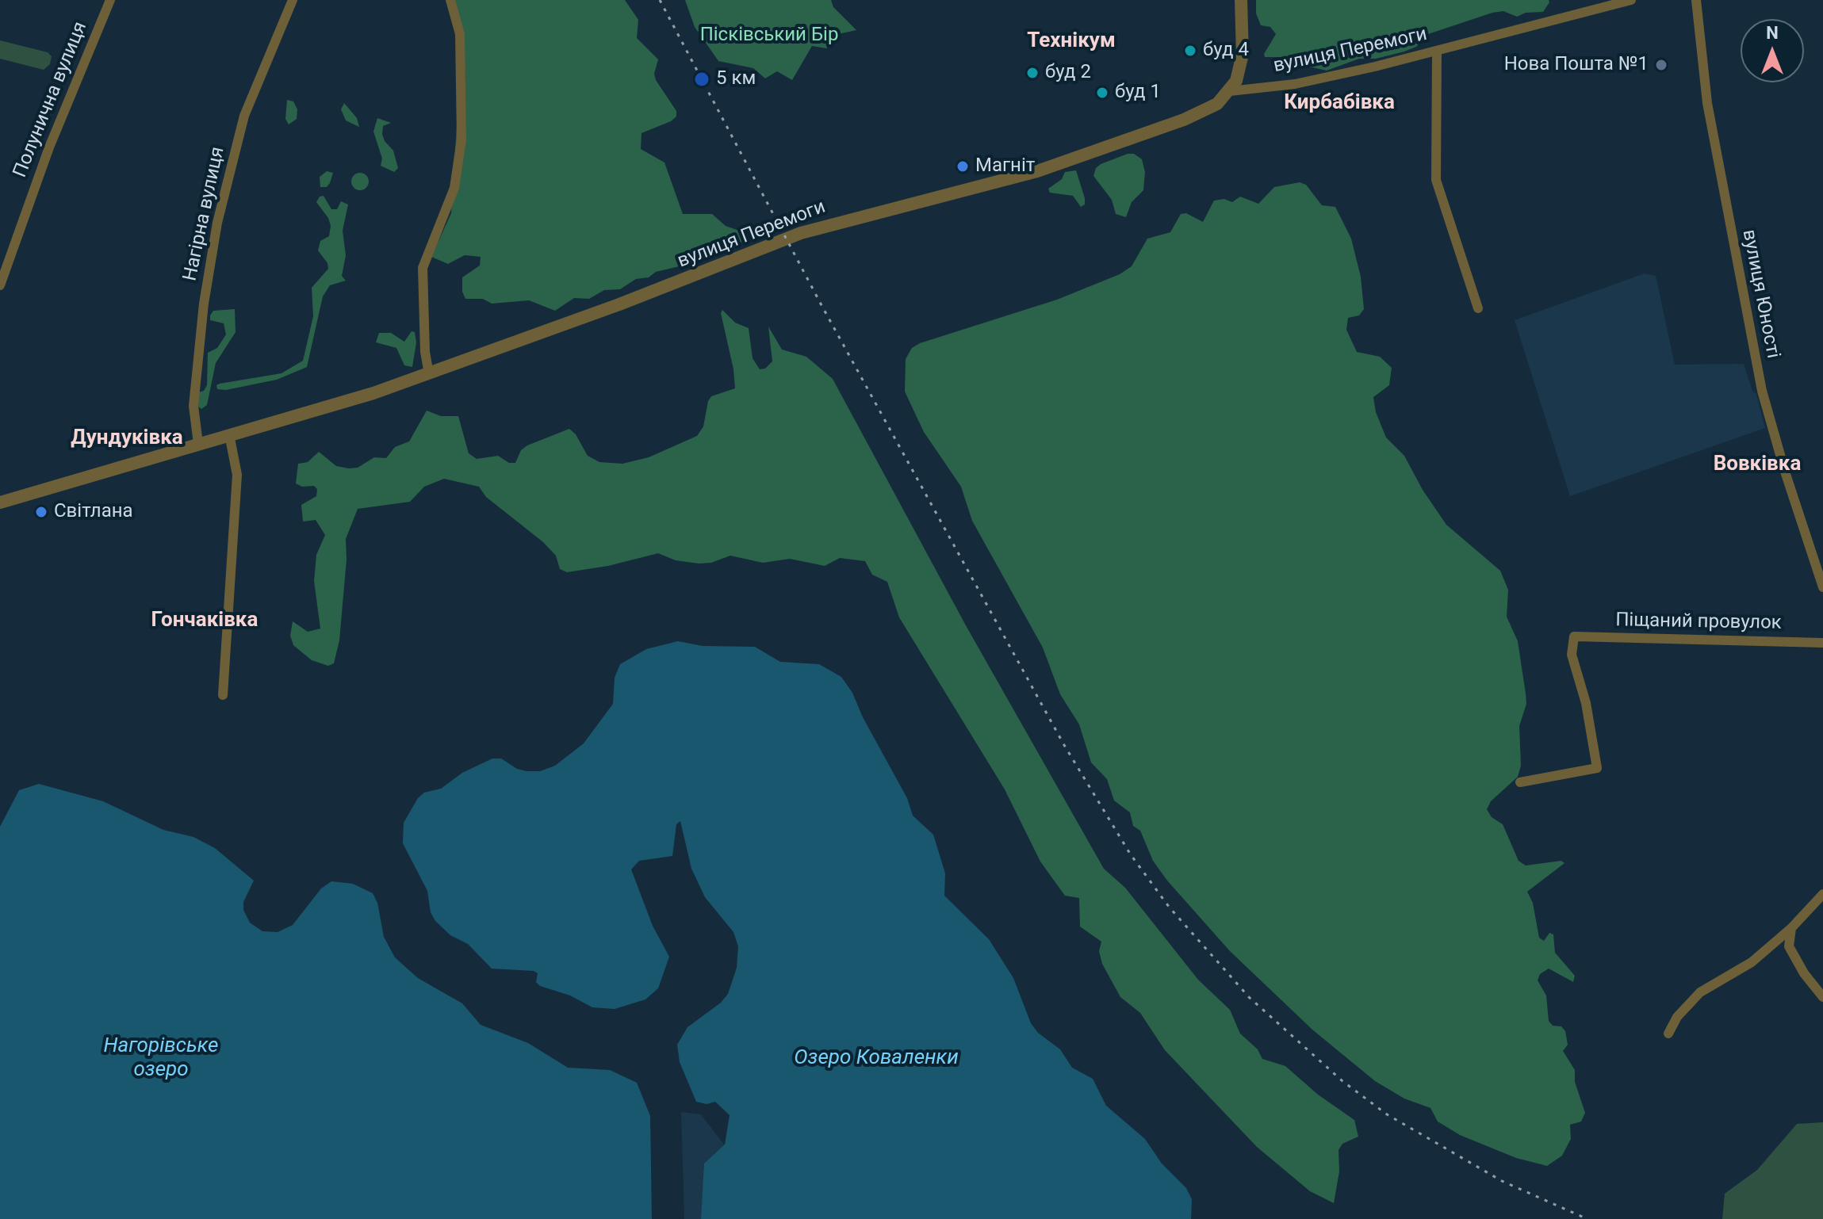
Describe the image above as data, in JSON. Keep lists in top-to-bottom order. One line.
{"streets":{"street":["вулиця Перемоги","Полунична вулиця","Нагірна вулиця","вулиця Юності","Піщаний провулок"]},"crossings":[["вулиця Перемоги","Нагірна вулиця"]],"districts":["Технікум","Кирбабівка","Дундуківка","Вовківка","Гончаківка"],"water":["Нагорівське озеро","Озеро Коваленки"],"parks":["Пісківський Бір"],"places":["буд 4","Нова Пошта №1","буд 2","5 км","буд 1","Магніт","Світлана"],"north":"top"}
